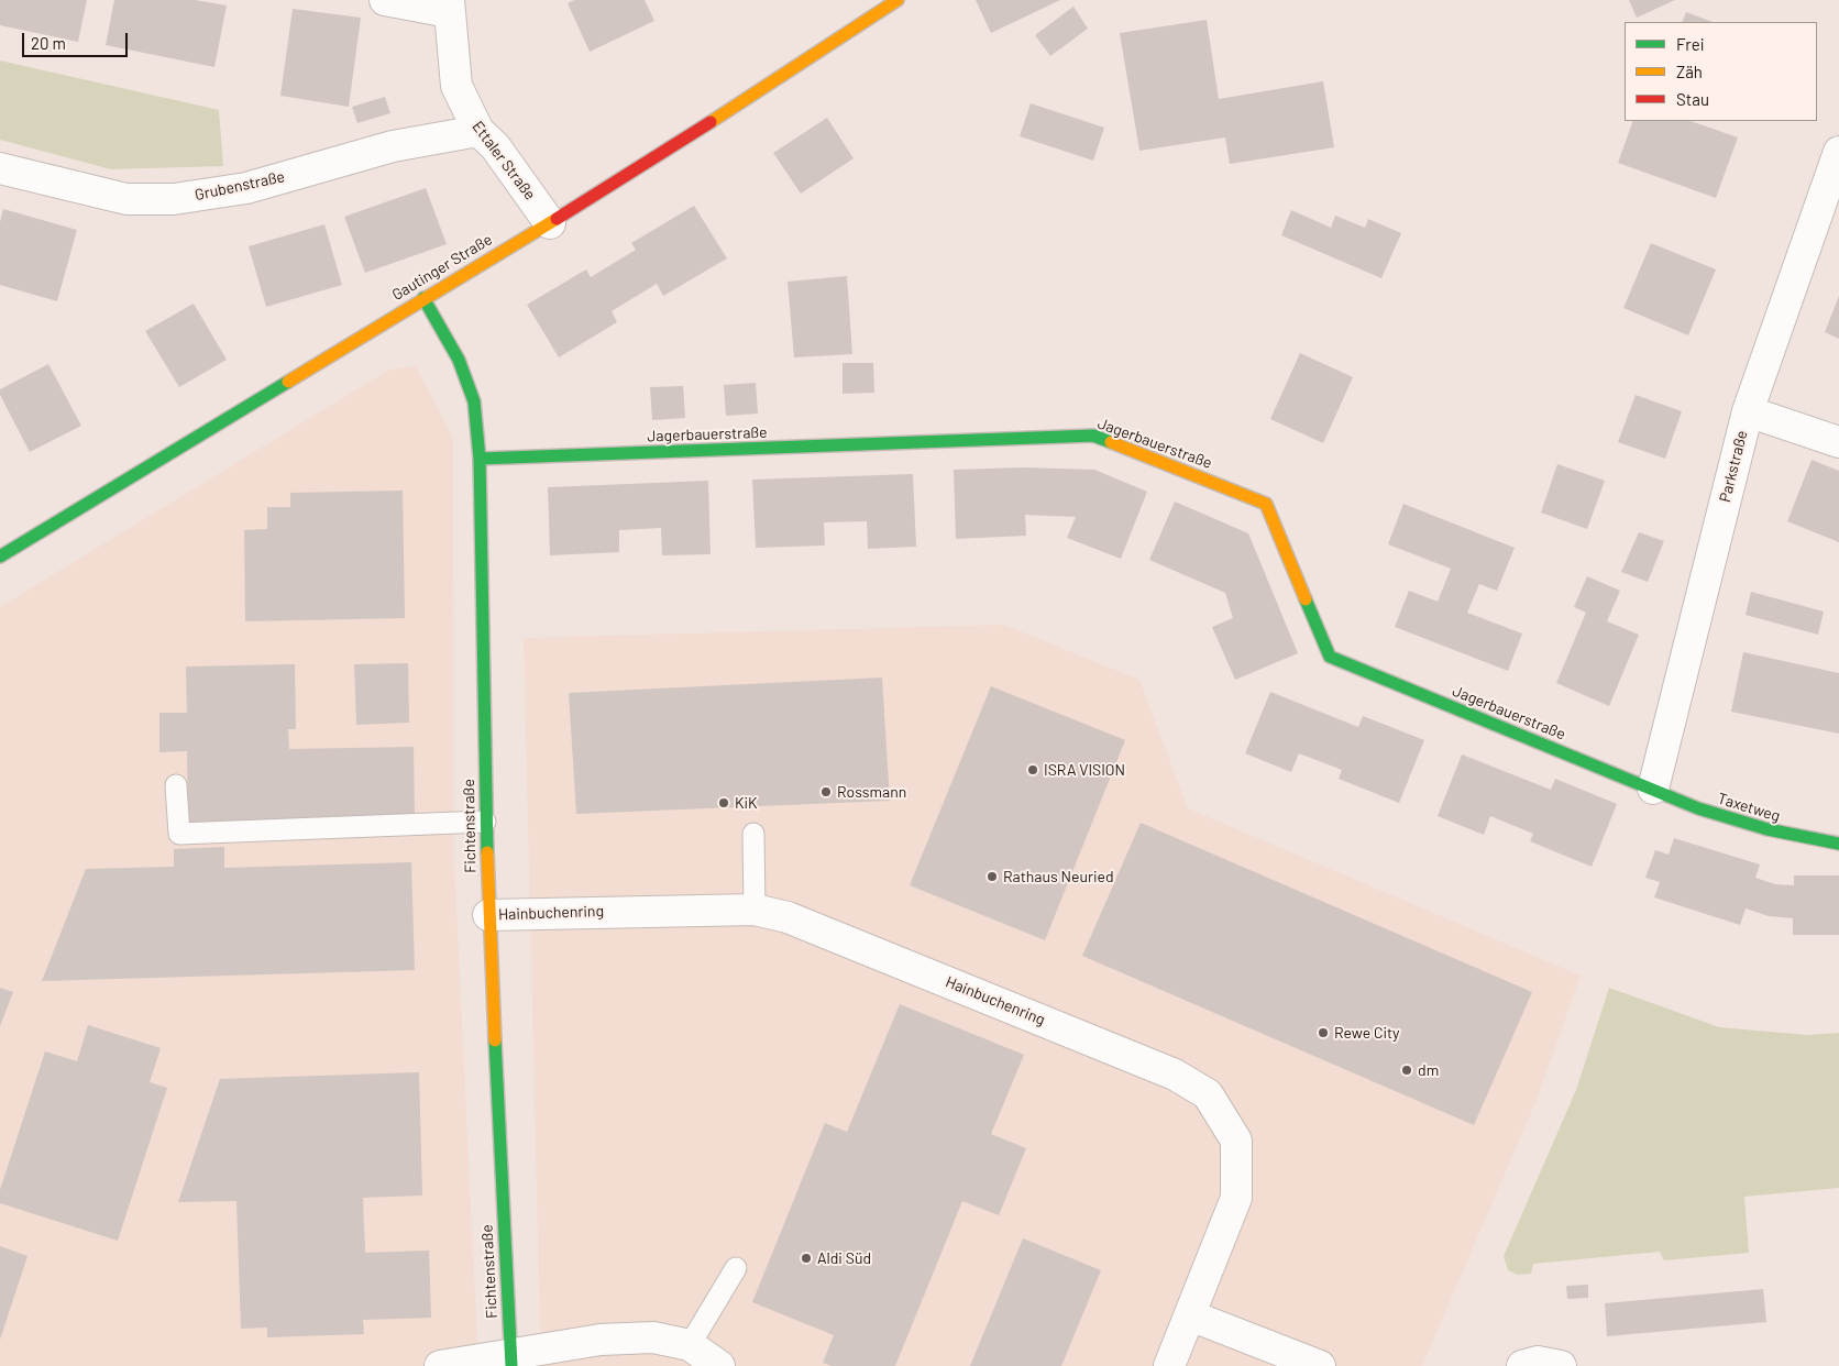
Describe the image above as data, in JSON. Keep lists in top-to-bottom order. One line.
{"streets":{"street":["Ettaler Straße","Grubenstraße","Gautinger Straße","Jagerbauerstraße","Parkstraße","Taxetweg","Fichtenstraße","Hainbuchenring"]},"crossings":[["Ettaler Straße","Grubenstraße"],["Ettaler Straße","Gautinger Straße"],["Gautinger Straße","Fichtenstraße"],["Jagerbauerstraße","Parkstraße"],["Jagerbauerstraße","Taxetweg"],["Jagerbauerstraße","Fichtenstraße"],["Parkstraße","Taxetweg"],["Fichtenstraße","Hainbuchenring"]],"places":["ISRA VISION","Rossmann","KiK","Rathaus Neuried","Rewe City","dm","Aldi Süd"],"legend":["Frei","Zäh","Stau"],"scale_bar":"20 m"}
